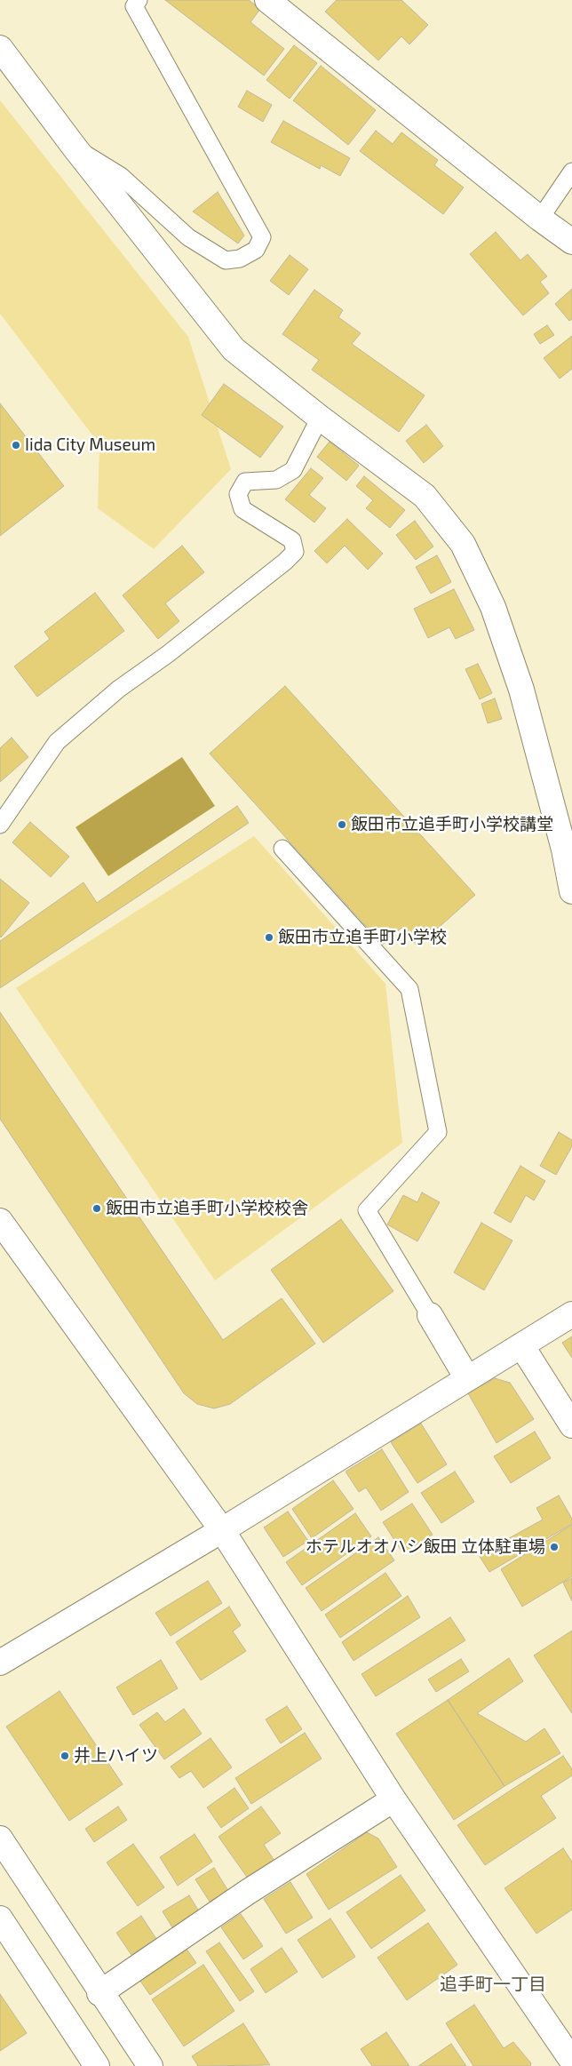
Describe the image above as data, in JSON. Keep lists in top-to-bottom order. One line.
{"districts":["追手町一丁目"],"places":["Iida City Museum","飯田市立追手町小学校講堂","飯田市立追手町小学校","飯田市立追手町小学校校舎","ホテルオオハシ飯田 立体駐車場","井上ハイツ"]}
